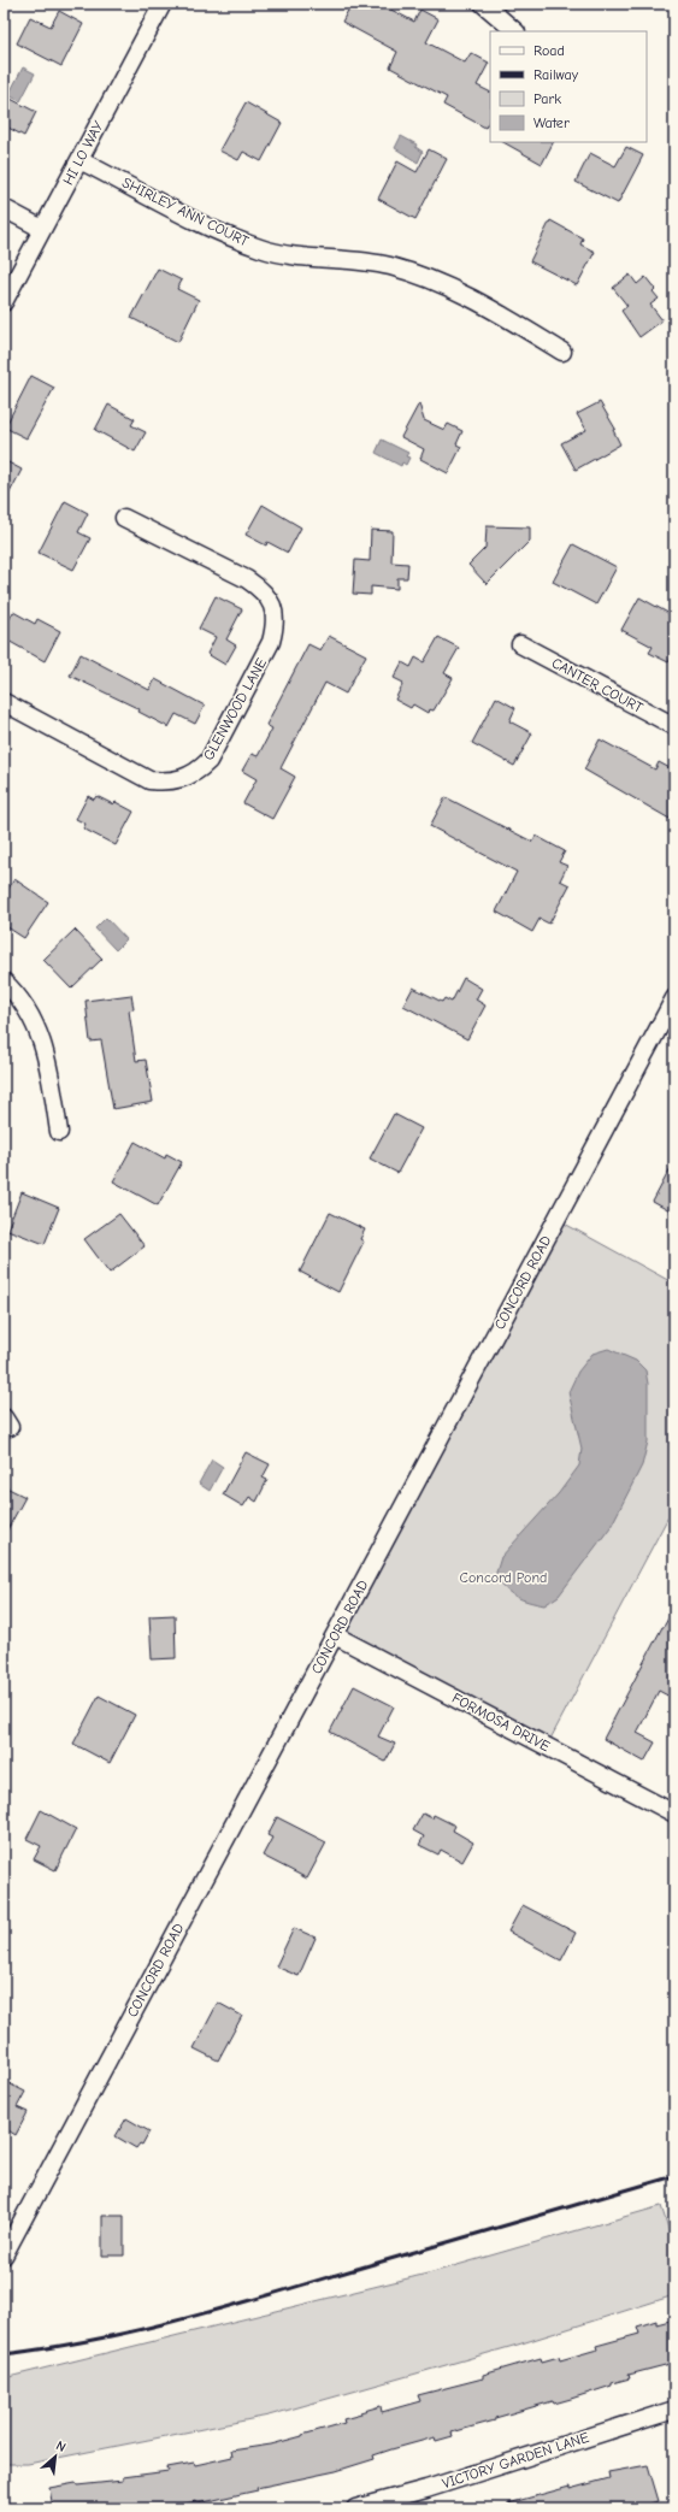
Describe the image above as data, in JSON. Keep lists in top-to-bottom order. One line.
{"streets":{"street":["HI LO WAY","SHIRLEY ANN COURT","CANTER COURT","GLENWOOD LANE","CONCORD ROAD","FORMOSA DRIVE","VICTORY GARDEN LANE"]},"crossings":[["HI LO WAY","SHIRLEY ANN COURT"],["CONCORD ROAD","FORMOSA DRIVE"]],"parks":["Concord Pond"],"legend":["Road","Railway","Park","Water"],"north":"top right"}
